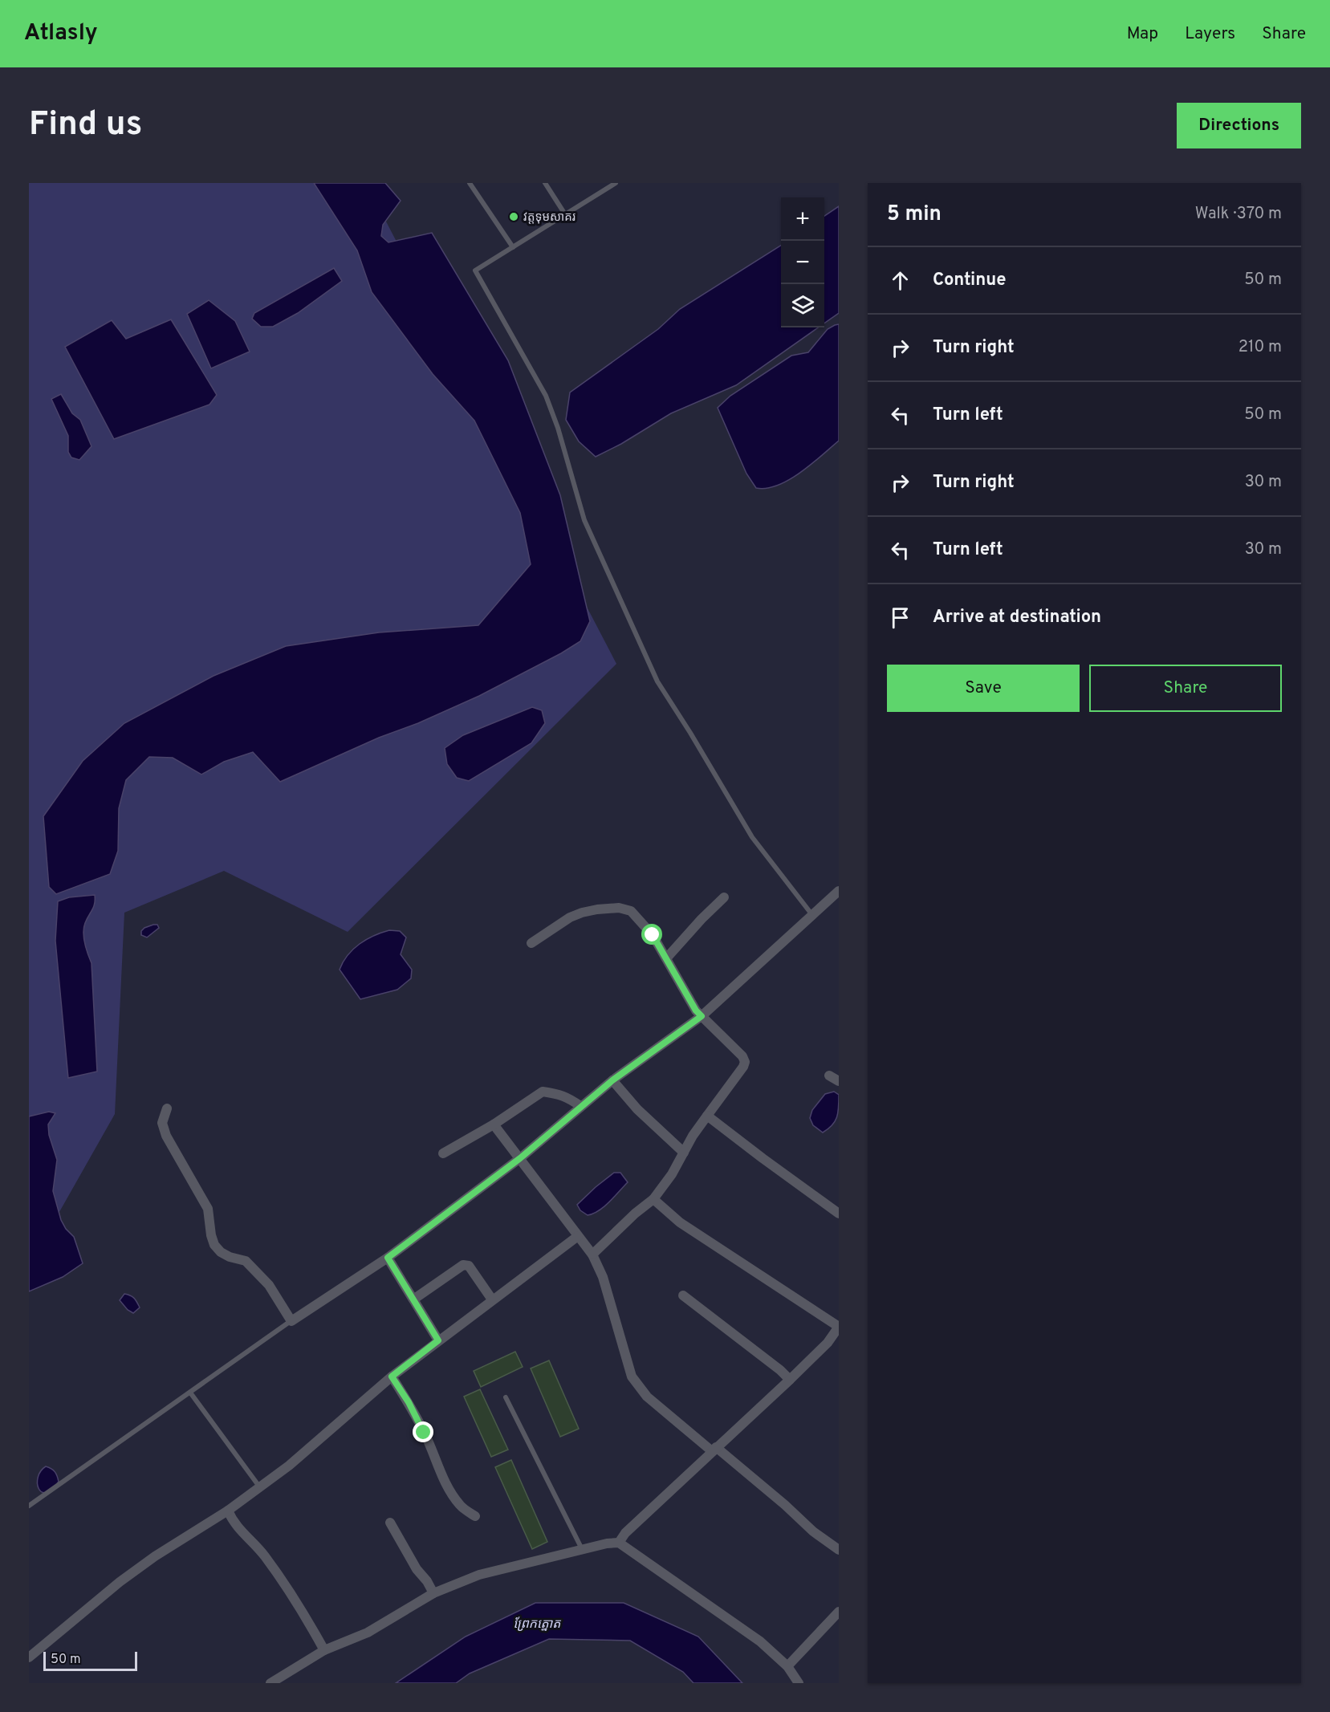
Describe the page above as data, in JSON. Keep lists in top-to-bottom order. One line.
{"water":["ព្រែកត្នោត"],"places":["វត្តទុមសាគរ"],"scale_bar":"50 m","page":{"header":"Atlasly","nav":["Map","Layers","Share"],"buttons":["Directions",["Save","Share"]],"title":"Find us","heading":["5 min","Walk · 370 m"],"map_buttons":["+","−"],"list":[["Continue","50 m"],["Turn right","210 m"],["Turn left","50 m"],["Turn right","30 m"],["Turn left","30 m"],"Arrive at destination"],"scale":"50 m"}}
